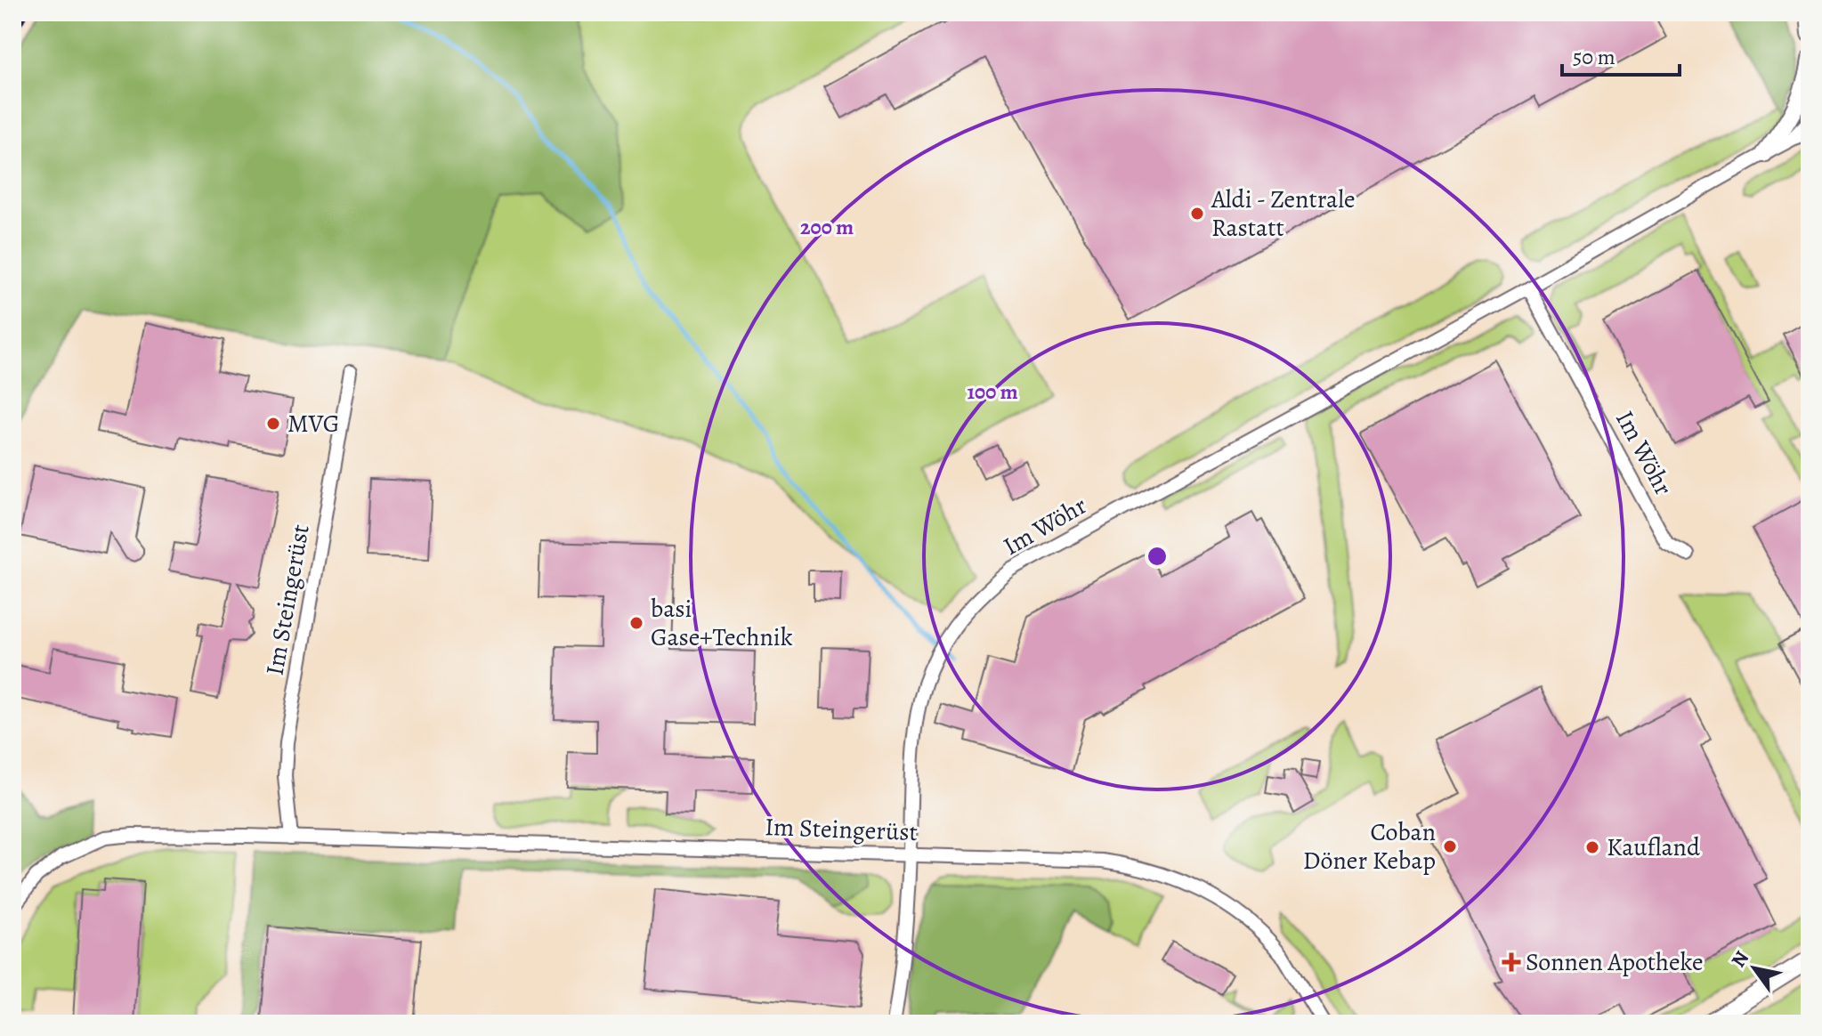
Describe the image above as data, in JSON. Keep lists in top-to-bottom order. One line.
{"streets":{"street":["Im Wöhr","Im Steingerüst"]},"crossings":[["Im Wöhr","Im Steingerüst"]],"places":{"other":["Aldi - Zentrale Rastatt","MVG","basi Gase+Technik","Coban Döner Kebap","Kaufland"],"health":["Sonnen Apotheke"]},"scale_bar":"50 m","north":"top left","rings":["200 m","100 m"]}
